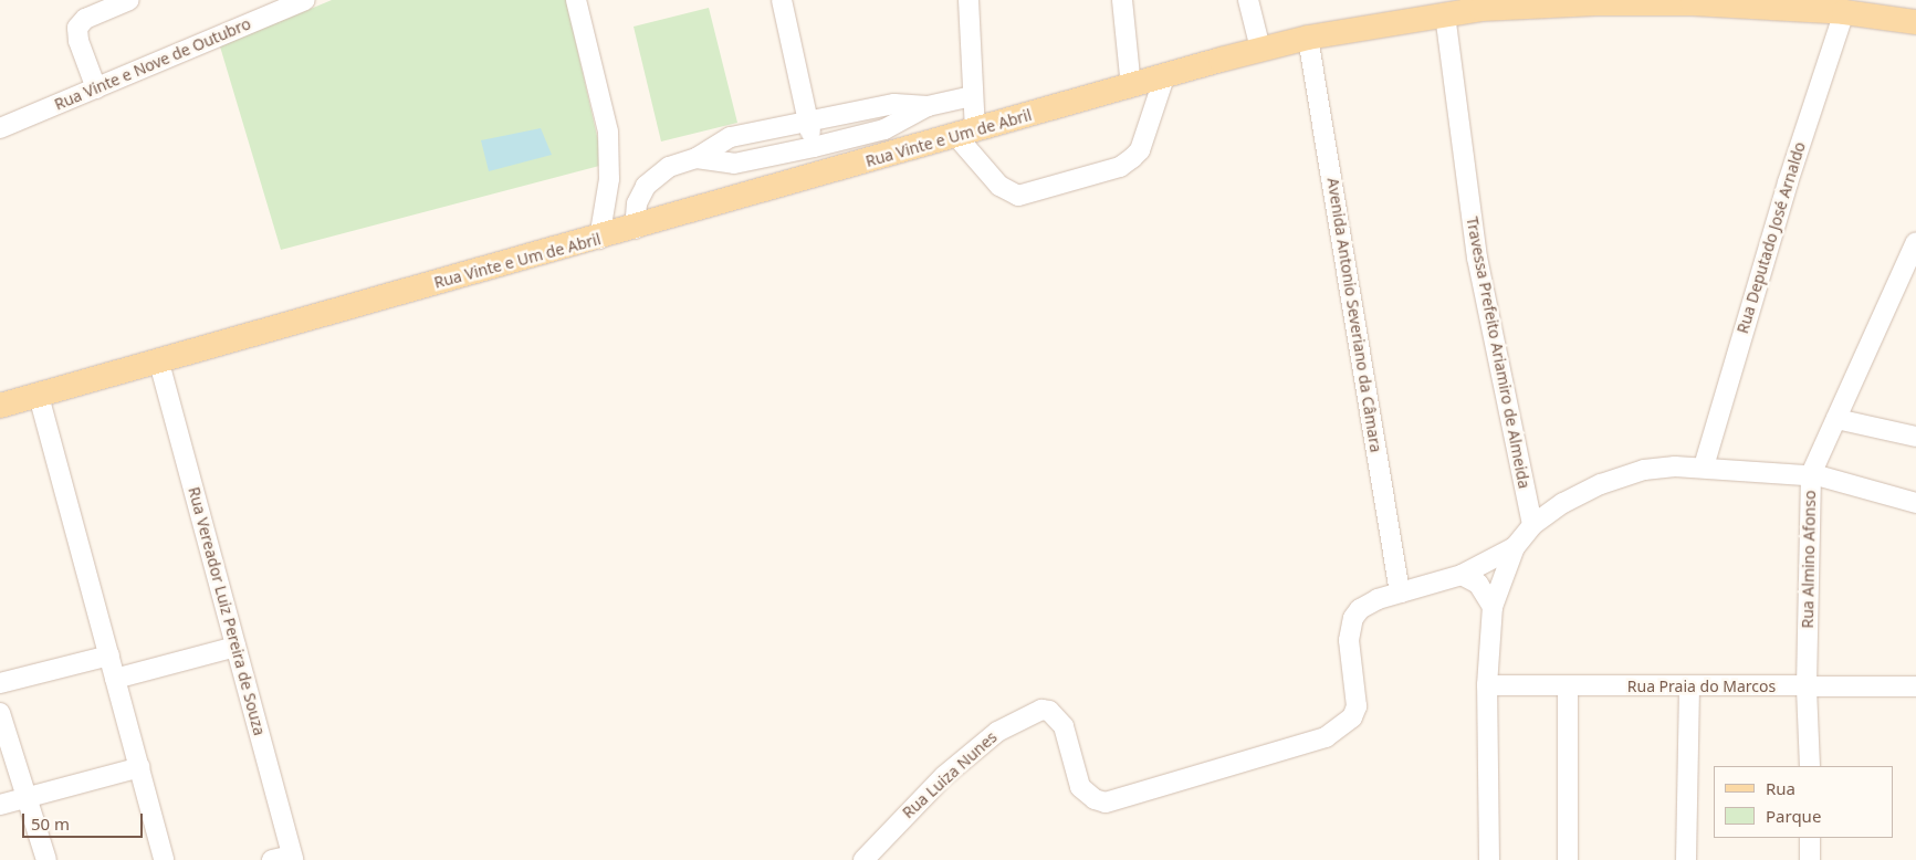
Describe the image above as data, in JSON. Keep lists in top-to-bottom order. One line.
{"streets":{"main road":["Rua Vinte e Um de Abril"],"street":["Rua Vinte e Nove de Outubro","Rua Deputado José Arnaldo","Avenida Antonio Severiano da Câmara","Travessa Prefeito Ariamiro de Almeida","Rua Almino Afonso","Rua Vereador Luiz Pereira de Souza","Rua Praia do Marcos","Rua Luiza Nunes"]},"crossings":[["Rua Vinte e Um de Abril","Rua Deputado José Arnaldo"],["Rua Vinte e Um de Abril","Avenida Antonio Severiano da Câmara"],["Rua Vinte e Um de Abril","Travessa Prefeito Ariamiro de Almeida"],["Rua Vinte e Um de Abril","Rua Vereador Luiz Pereira de Souza"],["Avenida Antonio Severiano da Câmara","Rua Luiza Nunes"],["Rua Almino Afonso","Rua Praia do Marcos"]],"legend":["Rua","Parque"],"scale_bar":"50 m"}
